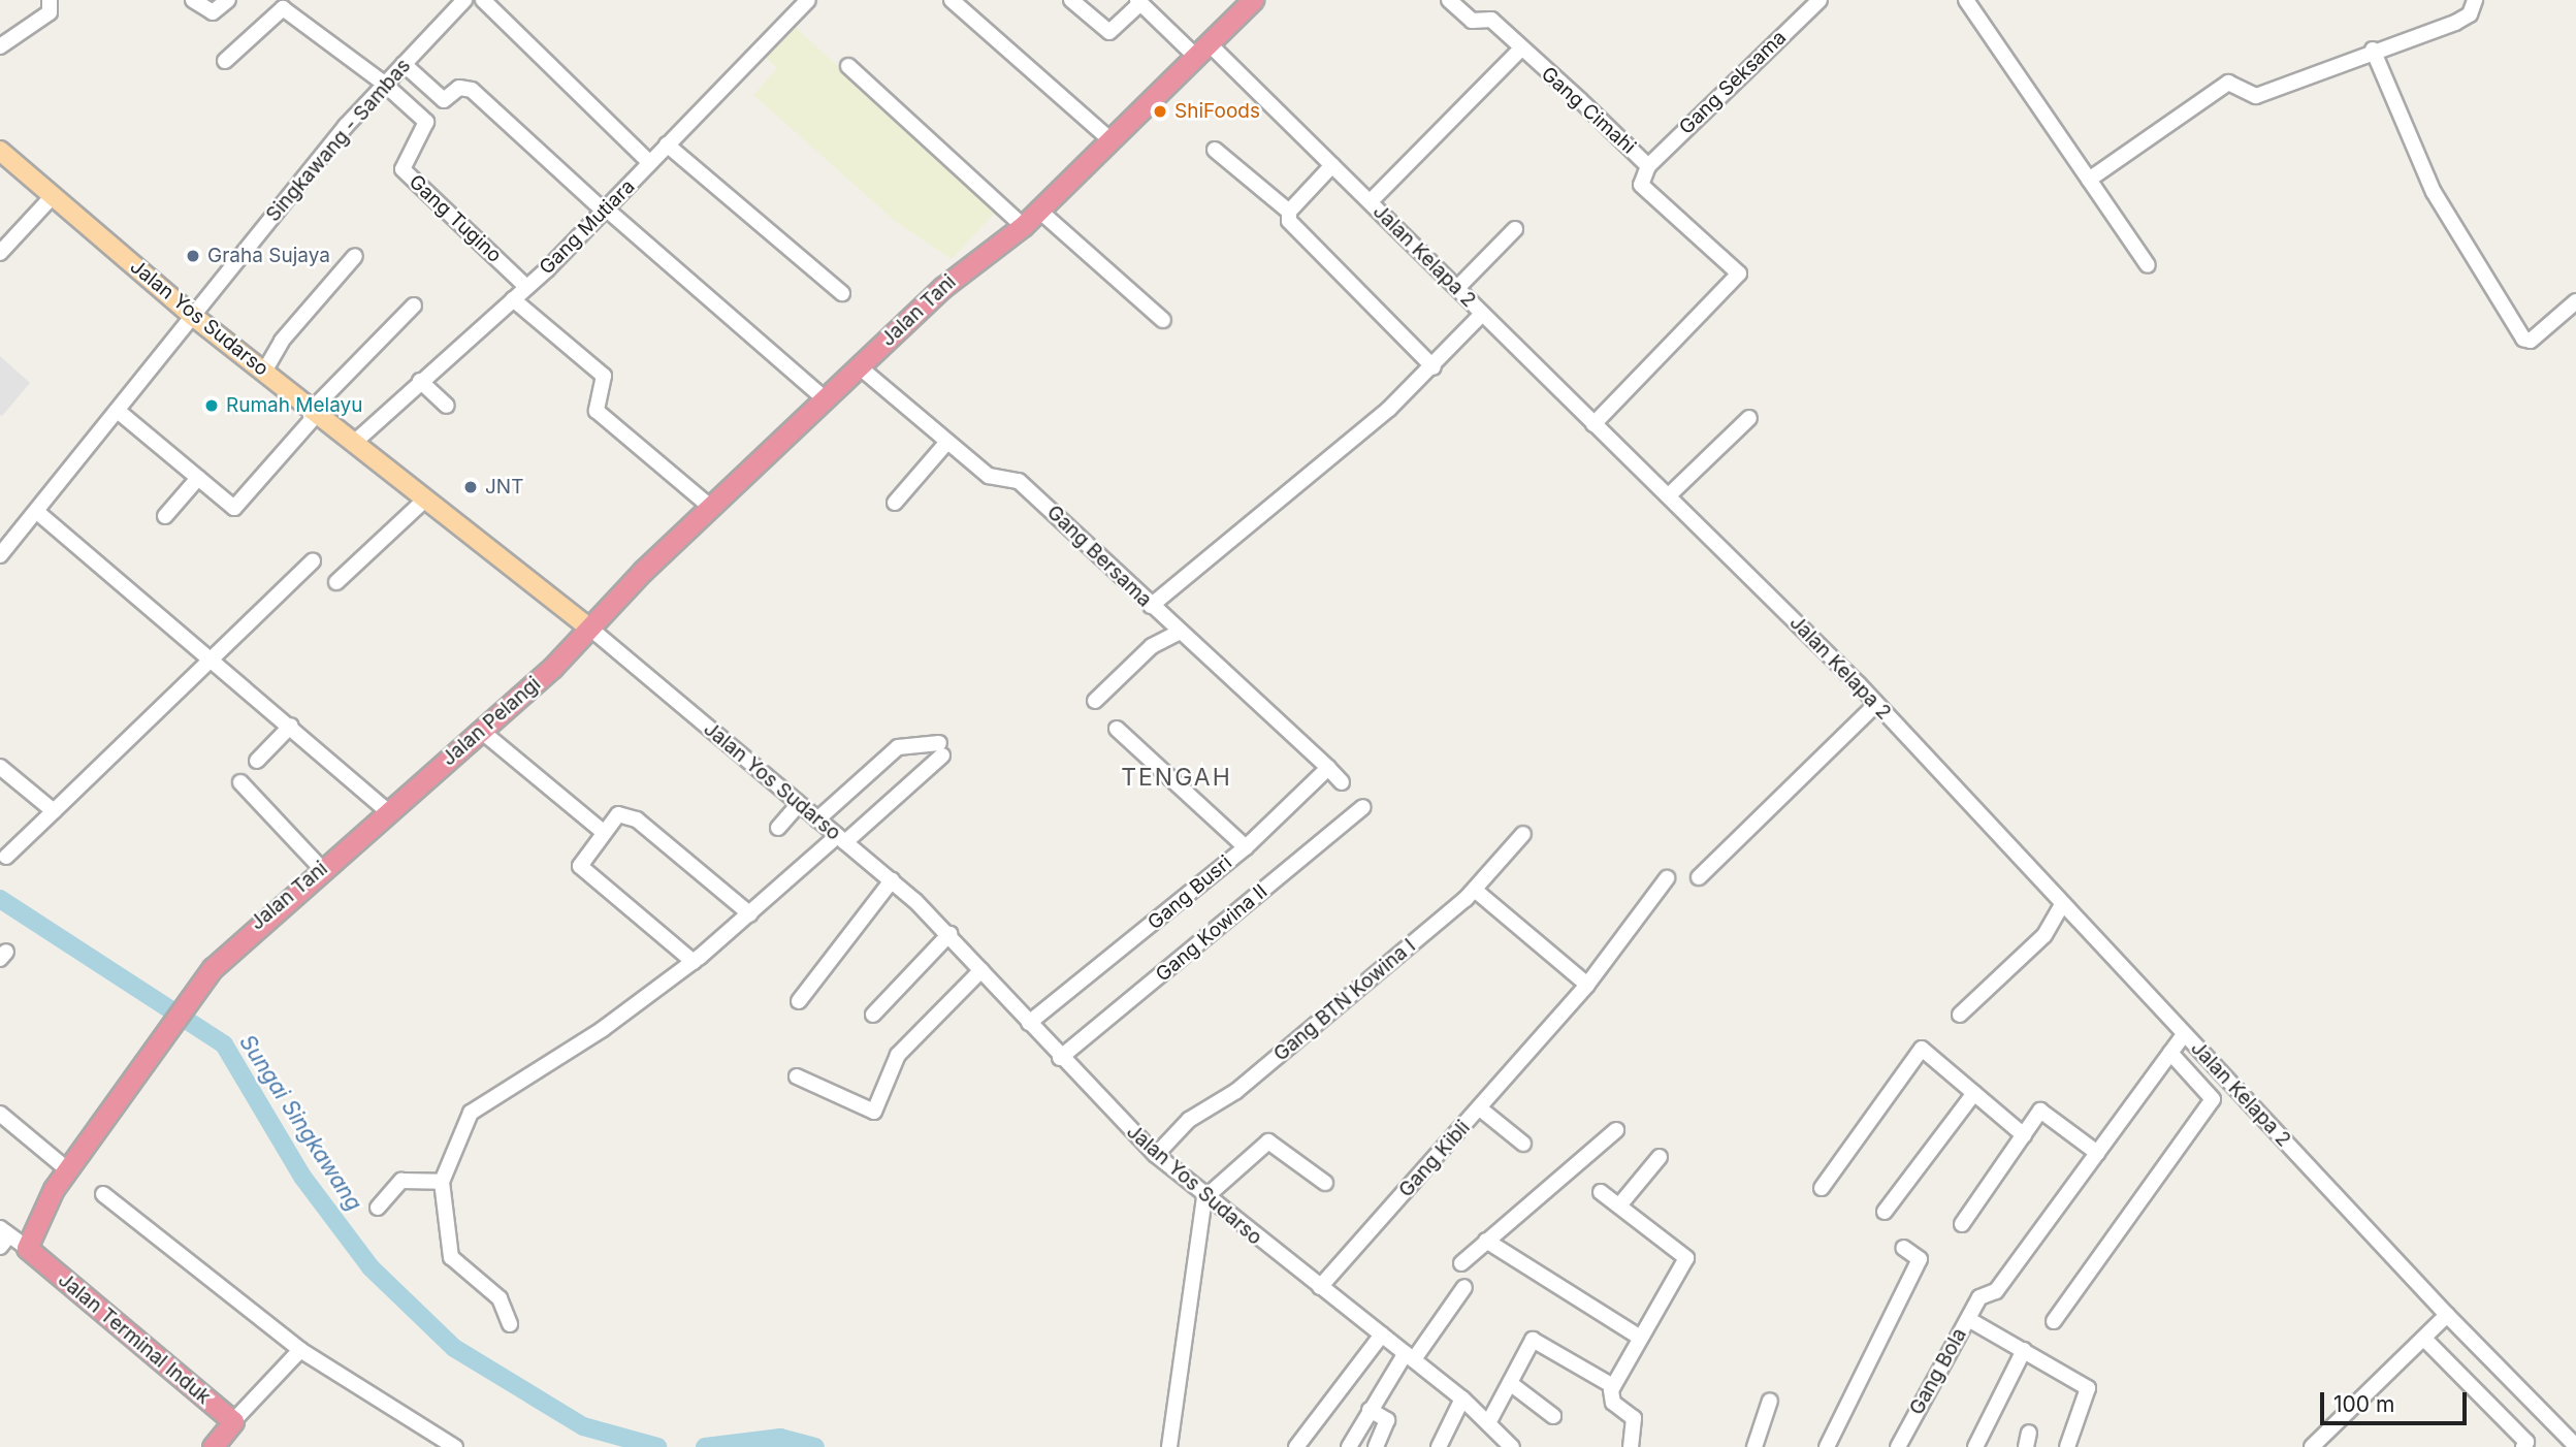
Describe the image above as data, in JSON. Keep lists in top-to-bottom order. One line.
{"streets":{"highway":["Jalan Tani","Jalan Pelangi","Jalan Terminal Induk"],"main road":["Jalan Yos Sudarso"],"street":["Gang Seksama","Gang Cimahi","Singkawang - Sambas","Gang Tugino","Gang Mutiara","Jalan Kelapa 2","Gang Bersama","Gang Busri","Gang Kowina II","Gang BTN Kowina I","Gang Kibli","Gang Bola"]},"crossings":[["Gang Seksama","Gang Cimahi"],["Gang Cimahi","Jalan Kelapa 2"],["Singkawang - Sambas","Gang Tugino"],["Singkawang - Sambas","Jalan Yos Sudarso"],["Gang Tugino","Gang Mutiara"],["Gang Mutiara","Jalan Yos Sudarso"],["Jalan Kelapa 2","Jalan Tani"],["Jalan Tani","Jalan Yos Sudarso"],["Jalan Tani","Gang Bersama"],["Jalan Tani","Jalan Pelangi"],["Jalan Tani","Jalan Terminal Induk"],["Jalan Yos Sudarso","Jalan Pelangi"],["Jalan Yos Sudarso","Gang Busri"],["Jalan Yos Sudarso","Gang Kowina II"],["Jalan Yos Sudarso","Gang BTN Kowina I"],["Jalan Yos Sudarso","Gang Kibli"],["Gang Bersama","Gang Busri"]],"districts":["TENGAH"],"water":["Sungai Singkawang"],"places":["ShiFoods","Graha Sujaya","Rumah Melayu","JNT"],"scale_bar":"100 m"}
